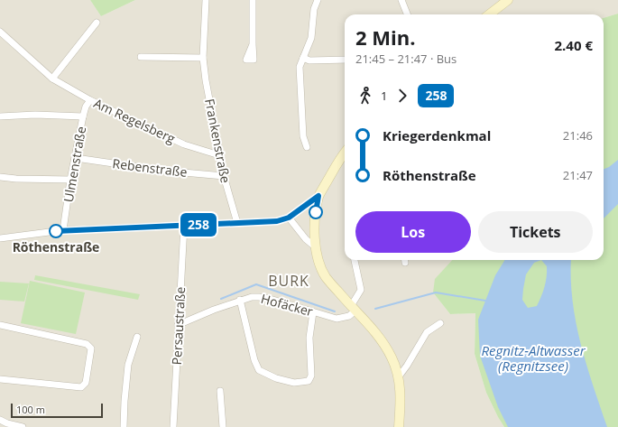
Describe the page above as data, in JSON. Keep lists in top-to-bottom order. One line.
{"streets":{"street":["Am Regelsberg","Frankenstraße","Ulmenstraße","Rebenstraße","Hofäcker","Persaustraße"]},"crossings":[["Am Regelsberg","Frankenstraße"],["Am Regelsberg","Ulmenstraße"],["Frankenstraße","Rebenstraße"],["Ulmenstraße","Rebenstraße"],["Hofäcker","Persaustraße"]],"districts":["BURK"],"water":["Regnitz-Altwasser (Regnitzsee)"],"places":["Röthenstraße"],"lines":["bus line 258"],"scale_bar":"100 m","page":{"on_map":"258","heading":["2 Min.","21:45 – 21:47 · Bus","2.40 €"],"legs":["1","258"],"list":[{"name":"Kriegerdenkmal","value":"21:46"},{"name":"Röthenstraße","value":"21:47"}],"buttons":["Los","Tickets"],"scale":"100 m"}}
